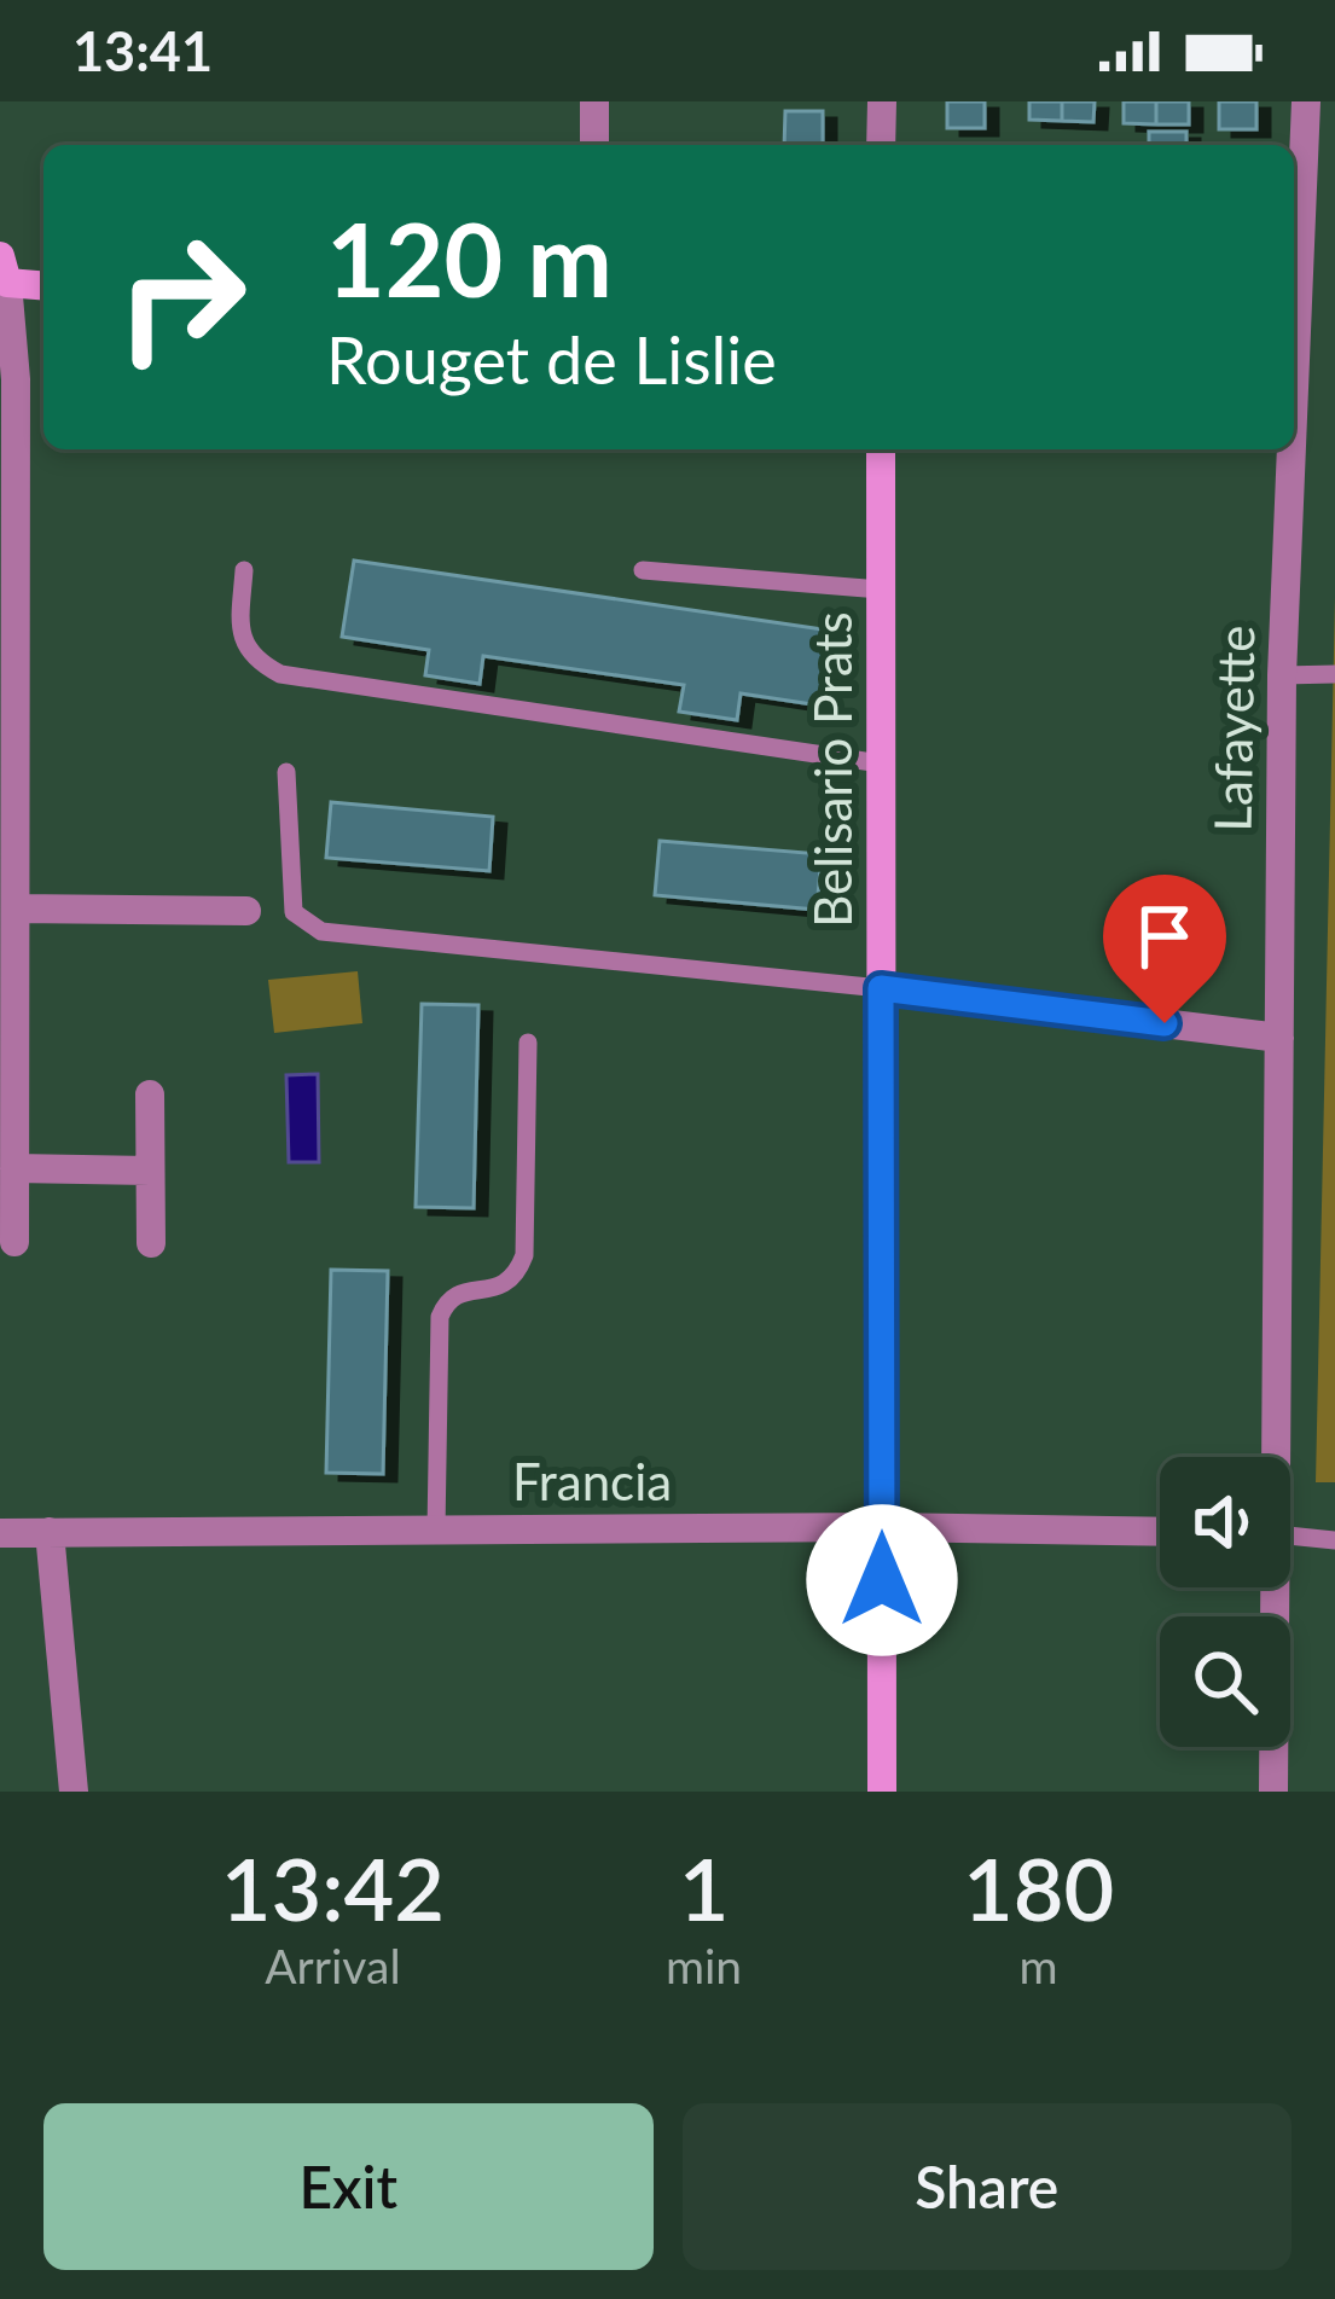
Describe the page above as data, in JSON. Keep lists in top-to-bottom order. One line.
{"streets":{"street":["Lafayette","Belisario Prats","Francia"]},"crossings":[["Belisario Prats","Francia"]],"page":{"status":"13:41","turn":["120 m","Rouget de Lislie"],"eta":["13:42","Arrival","1","min","180","m"],"buttons":["Exit","Share"]}}
